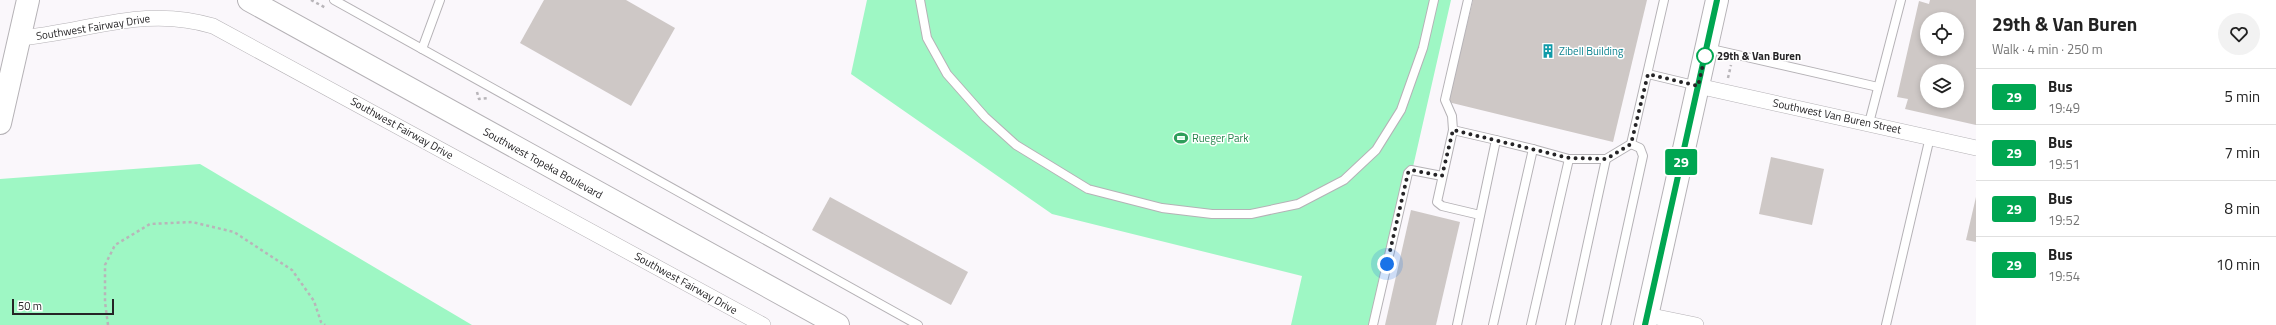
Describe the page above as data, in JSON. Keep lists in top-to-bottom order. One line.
{"streets":{"main road":["Southwest Topeka Boulevard"],"street":["Southwest Fairway Drive","Southwest Van Buren Street"]},"places":{"building":["Zibell Building"],"other":["29th & Van Buren"],"sports":["Rueger Park"]},"lines":["bus line 29"],"scale_bar":"50 m","page":{"on_map":"29","heading":["29th & Van Buren","Walk · 4 min · 250 m"],"list":[{"mark":"29","name":"Bus","note":"19:49","value":"5 min"},{"mark":"29","name":"Bus","note":"19:51","value":"7 min"},{"mark":"29","name":"Bus","note":"19:52","value":"8 min"},{"mark":"29","name":"Bus","note":"19:54","value":"10 min"}],"scale":"50 m"}}
